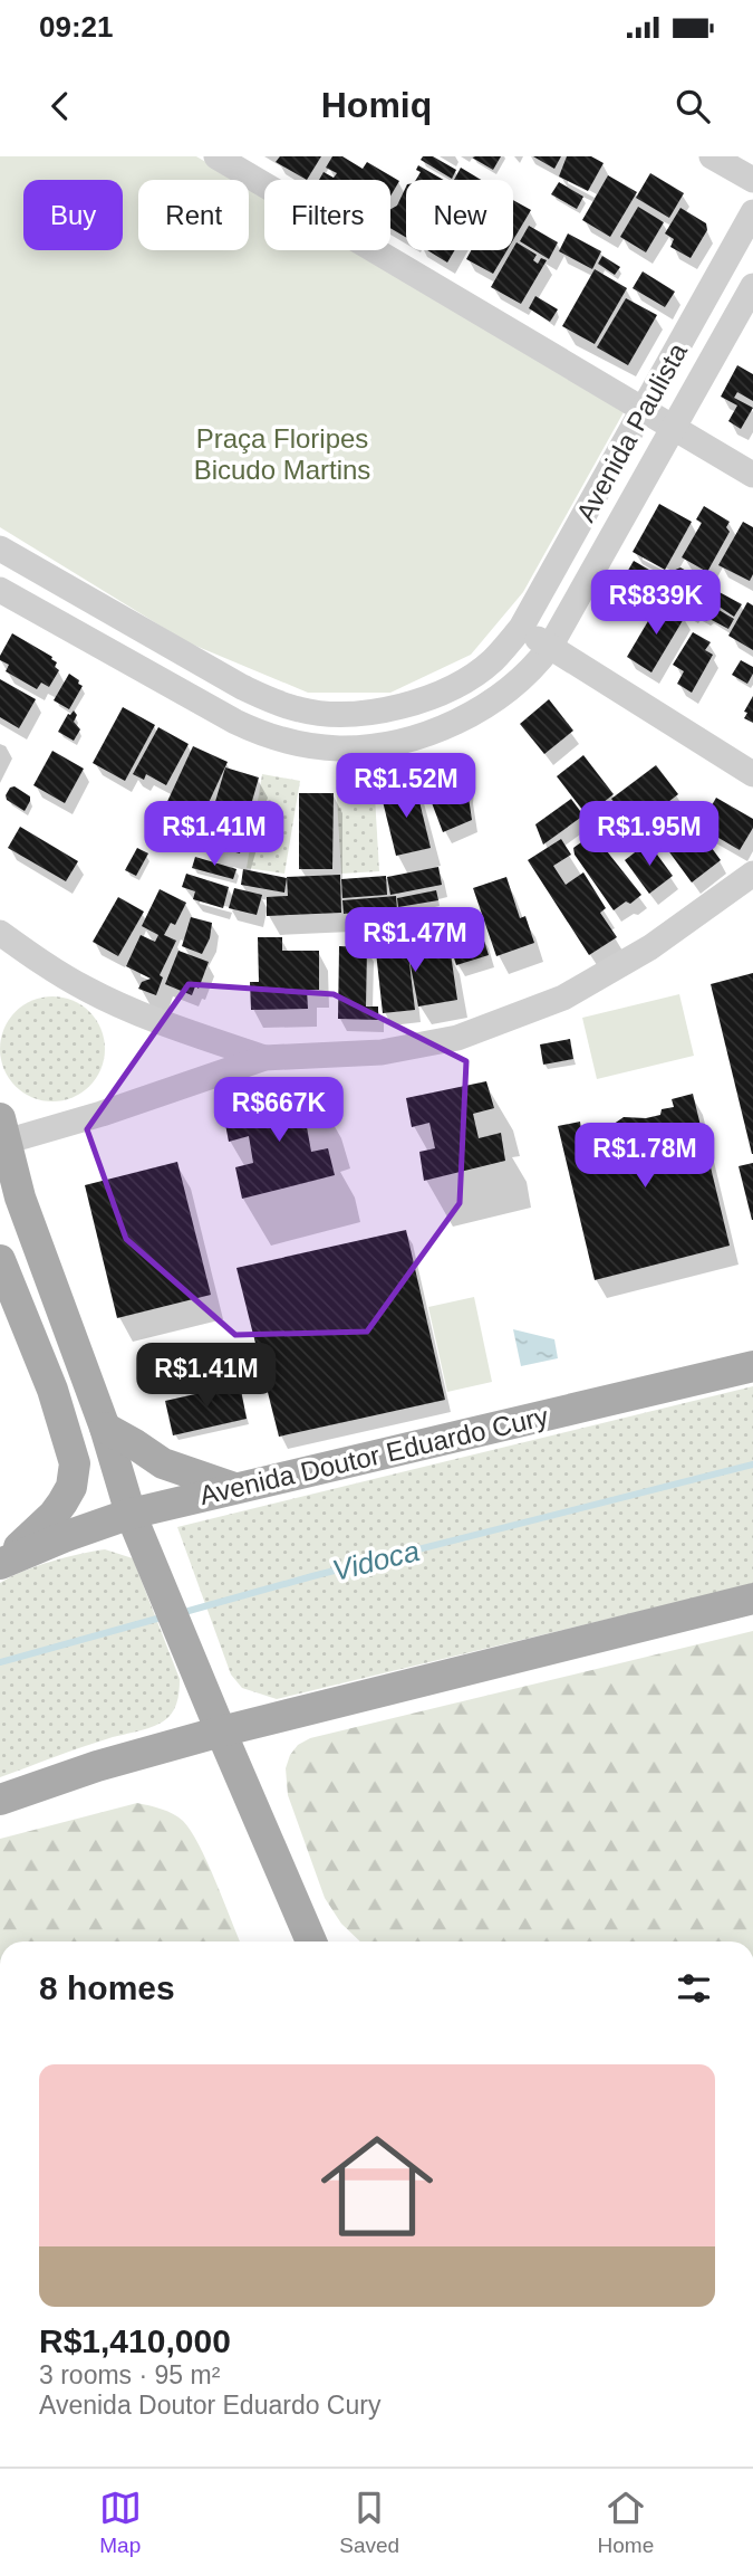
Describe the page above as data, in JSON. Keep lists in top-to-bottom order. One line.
{"streets":{"main road":["Avenida Doutor Eduardo Cury"],"street":["Avenida Paulista"]},"water":["Vidoca"],"parks":["Praça Floripes Bicudo Martins"],"page":{"status":"09:21","header":"Homiq","chip":["Buy","Rent","Filters","New"],"price":["R$839K","R$1.52M","R$1.41M","R$1.95M","R$1.47M","R$667K","R$1.78M","R$1.41M"],"heading":"8 homes","list":[{"name":"R$1,410,000","note":"3 rooms · 95 m² · Avenida Doutor Eduardo Cury"}],"tabs":["Map","Saved","Home"]}}
